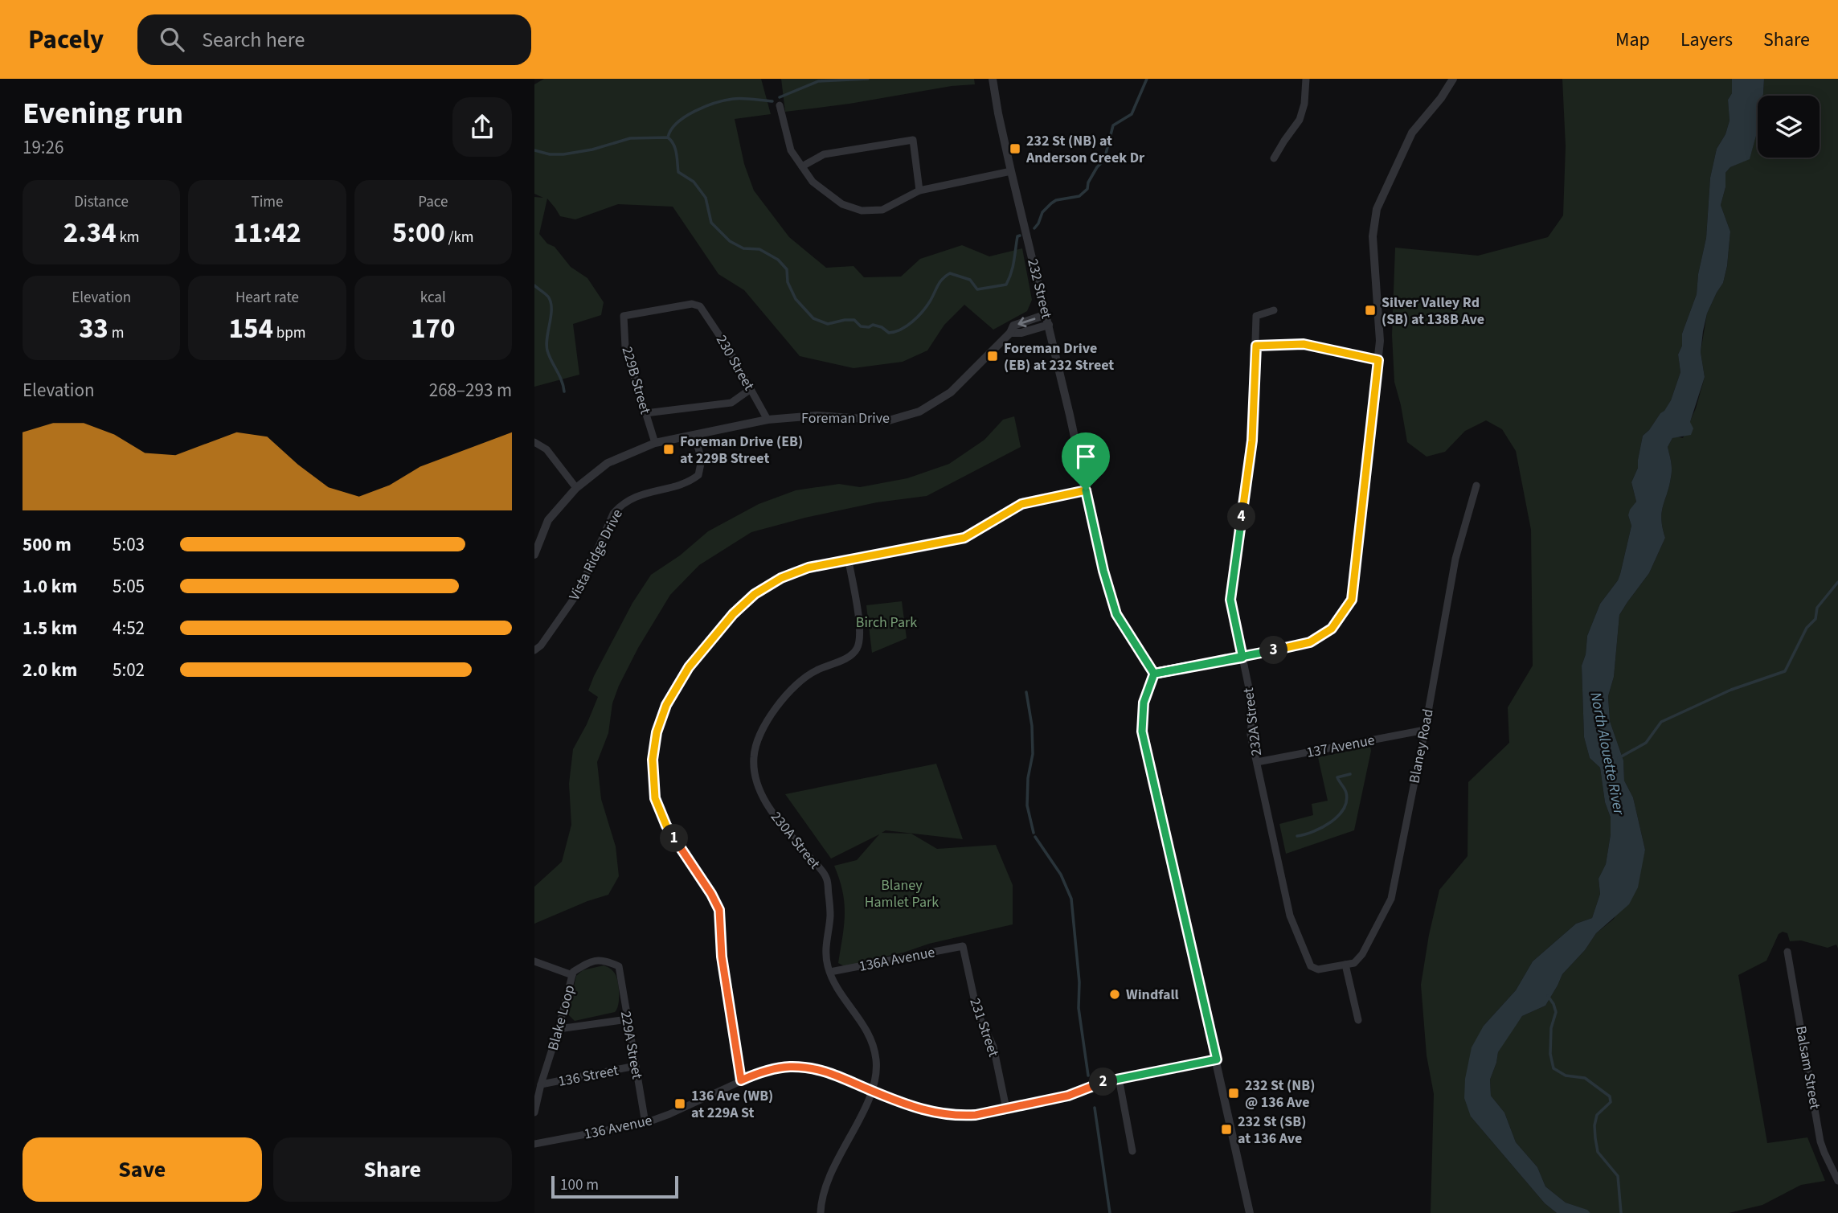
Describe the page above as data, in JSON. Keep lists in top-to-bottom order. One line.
{"streets":{"street":["232 Street","230 Street","229B Street","Foreman Drive","Vista Ridge Drive","232A Street","137 Avenue","Blaney Road","230A Street","136A Avenue","Blake Loop","231 Street","229A Street","Balsam Street","136 Street","136 Avenue"]},"crossings":[["232 Street","Foreman Drive"],["230 Street","229B Street"],["230 Street","Foreman Drive"],["229B Street","Foreman Drive"],["Foreman Drive","Vista Ridge Drive"],["232A Street","137 Avenue"],["232A Street","Blaney Road"],["137 Avenue","Blaney Road"],["230A Street","136A Avenue"],["230A Street","136 Avenue"],["136A Avenue","231 Street"],["Blake Loop","229A Street"],["Blake Loop","136 Street"],["231 Street","136 Avenue"],["229A Street","136 Street"],["229A Street","136 Avenue"]],"water":["North Alouette River"],"parks":["Birch Park","Blaney Hamlet Park"],"places":{"transit":["232 St (NB) at Anderson Creek Dr","Silver Valley Rd (SB) at 138B Ave","Foreman Drive (EB) at 232 Street","Foreman Drive (EB) at 229B Street","232 St (NB) @ 136 Ave","136 Ave (WB) at 229A St","232 St (SB) at 136 Ave"],"other":["Windfall"]},"scale_bar":"100 m","page":{"header":"Pacely","search":"Search here","nav":["Map","Layers","Share"],"heading":["Evening run","19:26"],"stats":[["Distance","2.34 km"],["Time","11:42"],["Pace","5:00 /km"],["Elevation","33 m"],["Heart rate","154 bpm"],["kcal","170"]],"chart":["Elevation","268–293 m"],"pins":["4","3","1","2"],"list":[{"name":"500 m","note":"5:03"},{"name":"1.0 km","note":"5:05"},{"name":"1.5 km","note":"4:52"},{"name":"2.0 km","note":"5:02"}],"buttons":["Save","Share"],"scale":"100 m"}}
